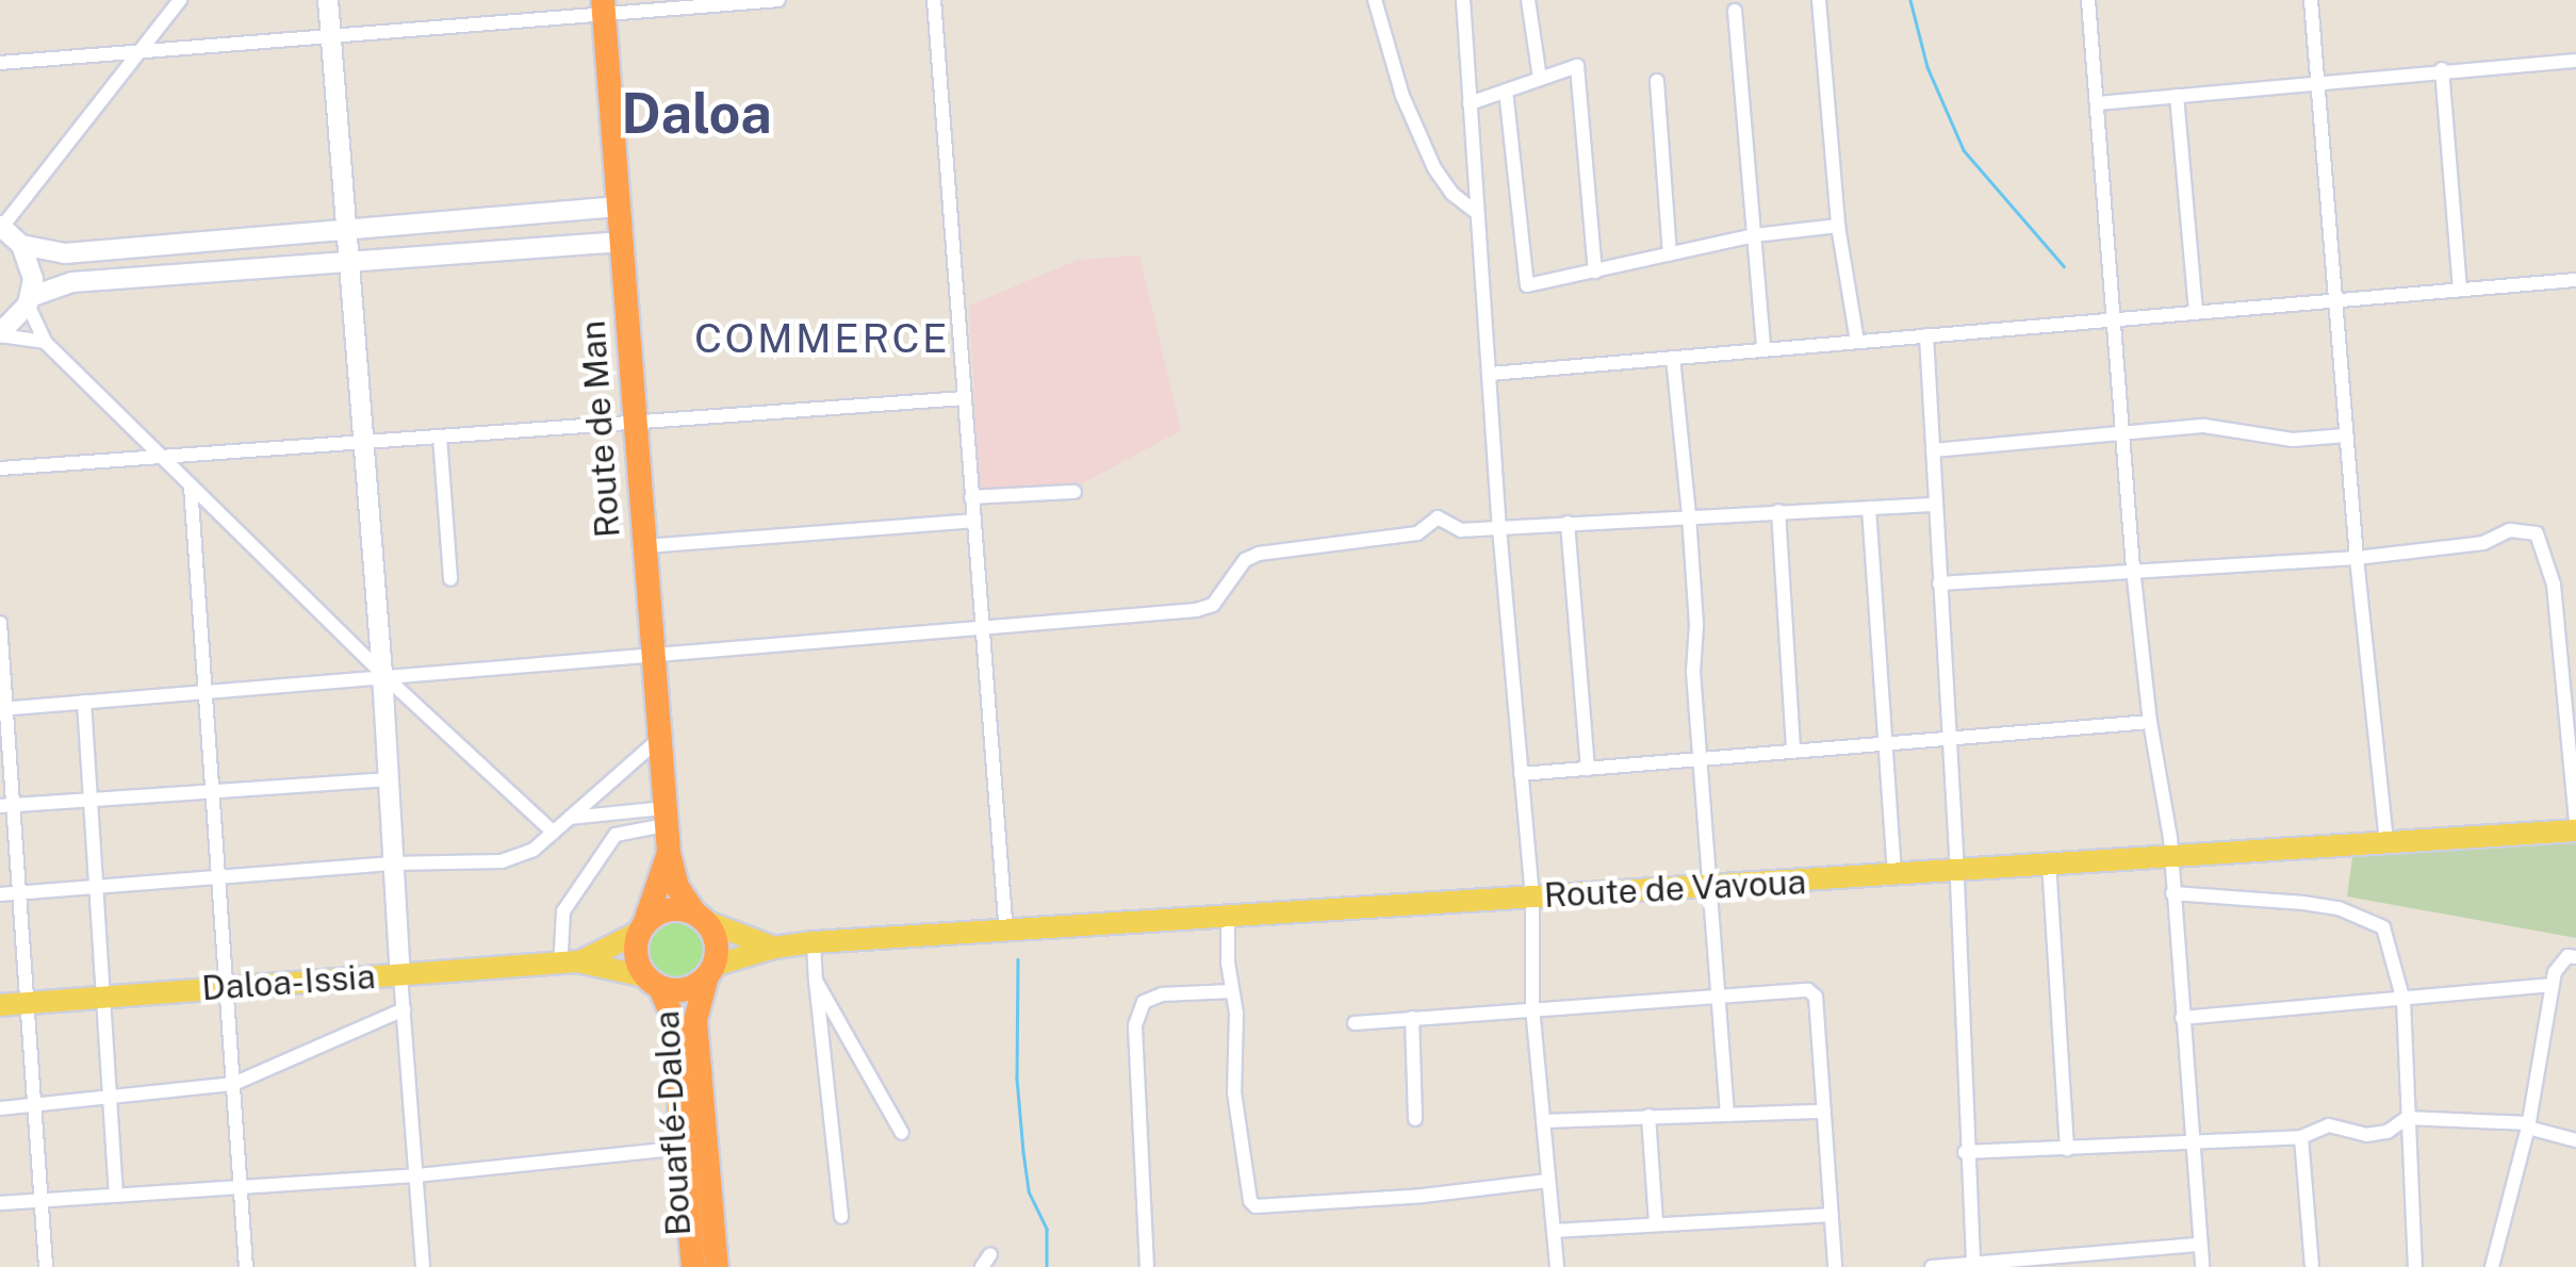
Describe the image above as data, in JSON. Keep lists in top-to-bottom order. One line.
{"streets":{"highway":["Route de Man","Bouaflé-Daloa"],"main road":["Route de Vavoua","Daloa-Issia"]},"crossings":[["Route de Vavoua","Bouaflé-Daloa"]],"districts":["Daloa","COMMERCE"]}
